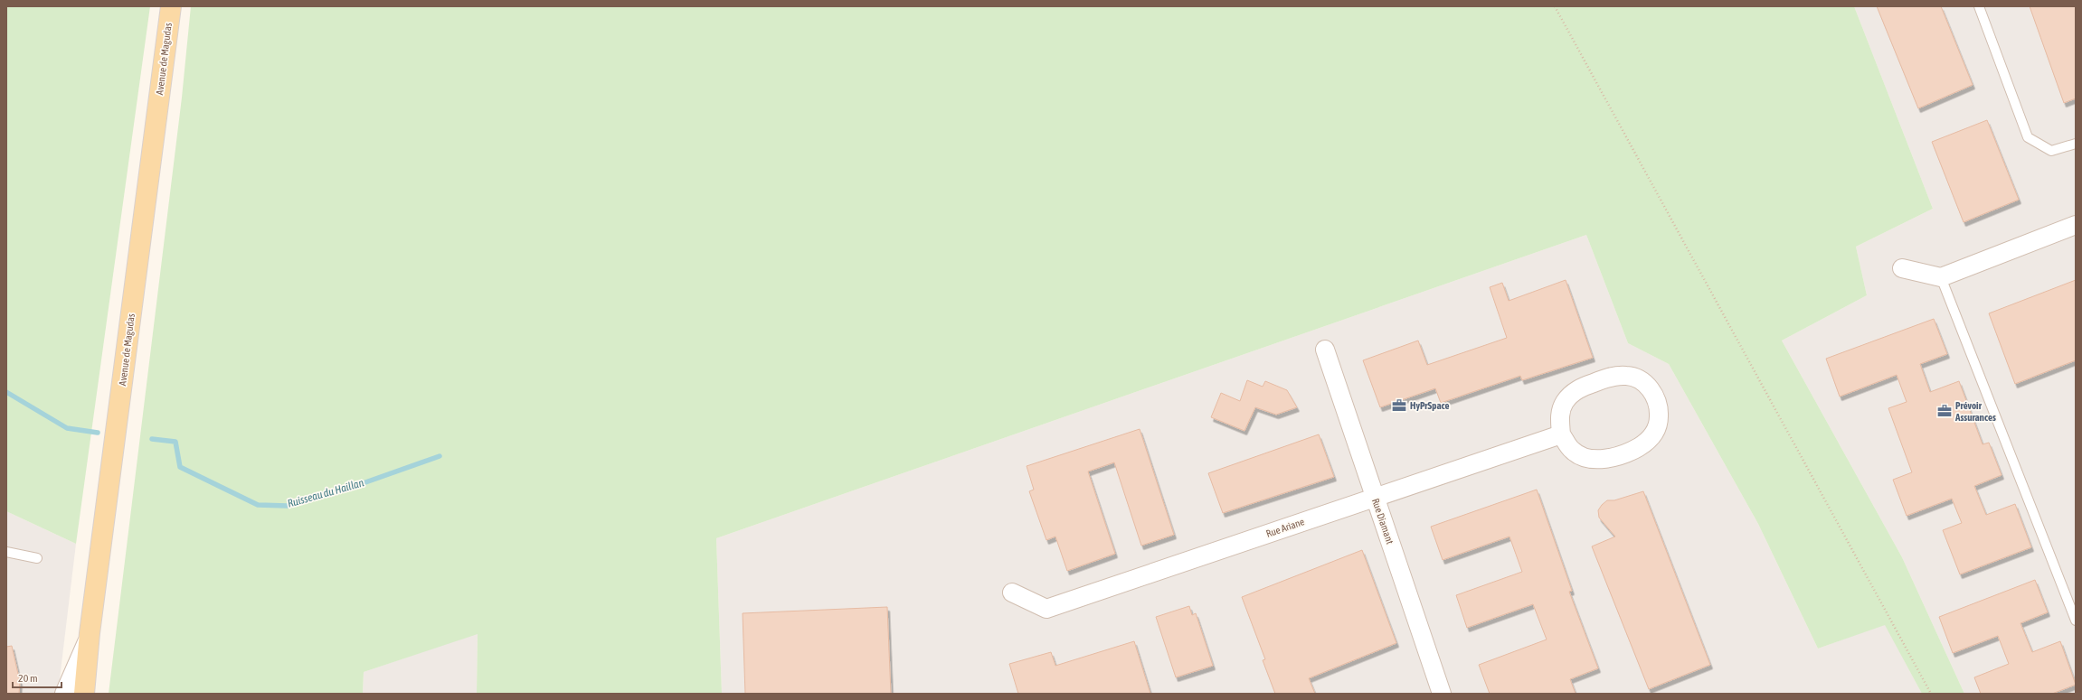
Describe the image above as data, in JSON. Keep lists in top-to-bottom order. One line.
{"streets":{"main road":["Avenue de Magudas"],"street":["Rue Diamant","Rue Ariane"]},"crossings":[["Rue Diamant","Rue Ariane"]],"water":["Ruisseau du Haillan"],"places":{"office":["HyPrSpace","Prévoir Assurances"]},"scale_bar":"20 m"}
